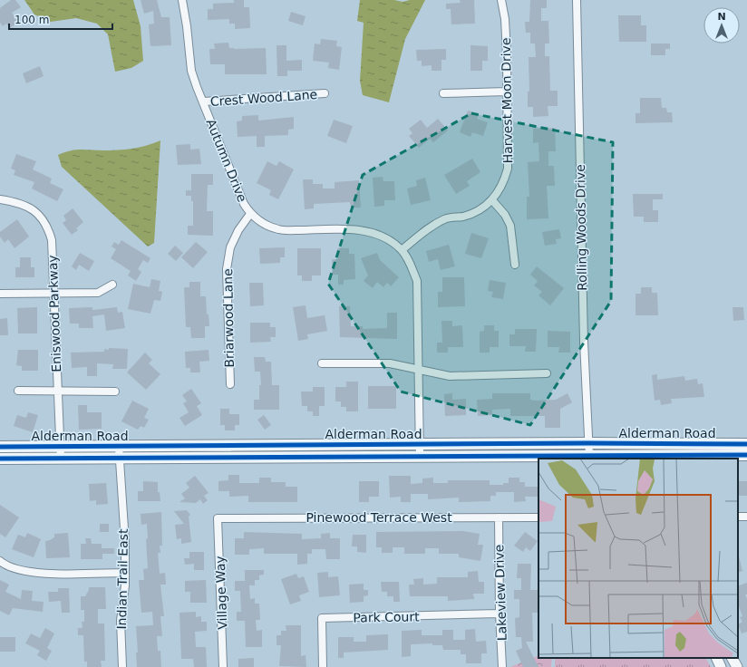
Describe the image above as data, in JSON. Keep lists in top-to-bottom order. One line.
{"streets":{"main road":["Alderman Road"],"street":["Crest Wood Lane","Harvest Moon Drive","Autumn Drive","Rolling Woods Drive","Eniswood Parkway","Briarwood Lane","Pinewood Terrace West","Indian Trail East","Village Way","Lakeview Drive","Park Court"]},"crossings":[["Crest Wood Lane","Autumn Drive"],["Harvest Moon Drive","Autumn Drive"],["Autumn Drive","Briarwood Lane"],["Autumn Drive","Alderman Road"],["Rolling Woods Drive","Alderman Road"],["Eniswood Parkway","Alderman Road"],["Alderman Road","Indian Trail East"],["Pinewood Terrace West","Village Way"],["Pinewood Terrace West","Lakeview Drive"],["Lakeview Drive","Park Court"]],"scale_bar":"100 m","north":"top"}
